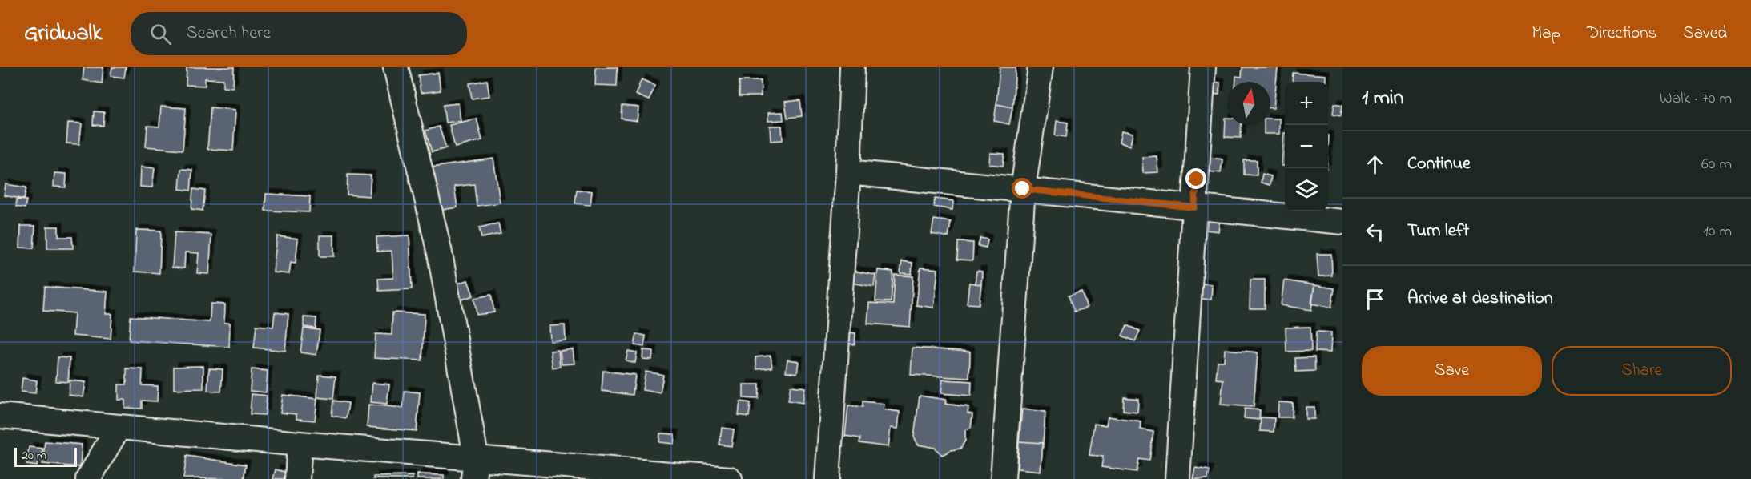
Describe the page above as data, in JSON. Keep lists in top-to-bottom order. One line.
{"scale_bar":"20 m","north":"top","page":{"header":"Gridwalk","search":"Search here","nav":["Map","Directions","Saved"],"heading":["1 min","Walk · 70 m"],"map_buttons":["+","−"],"list":[["Continue","60 m"],["Turn left","10 m"],"Arrive at destination"],"buttons":["Save","Share"],"scale":"20 m"}}
